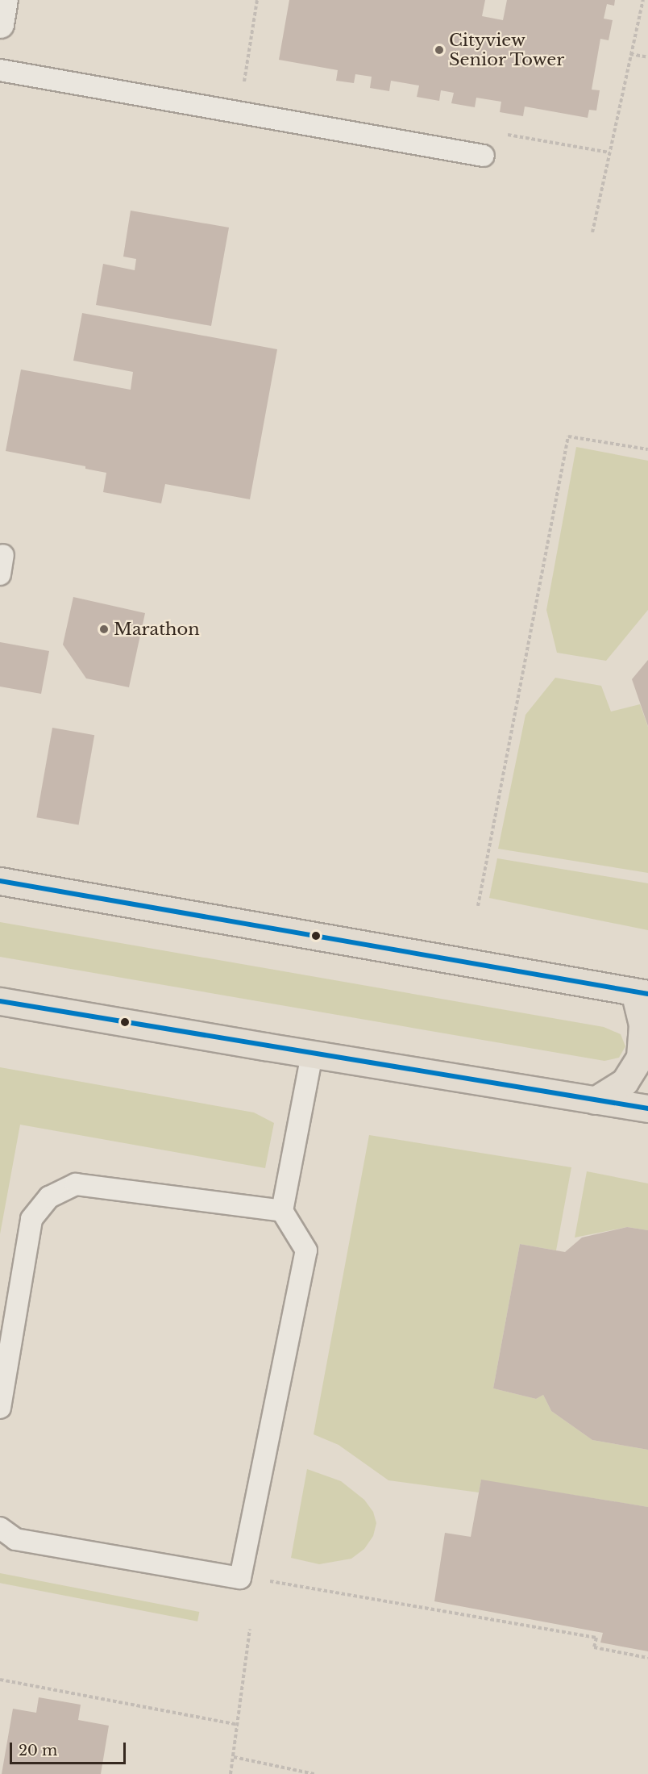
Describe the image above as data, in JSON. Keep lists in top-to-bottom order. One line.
{"places":["Cityview Senior Tower","Marathon"],"scale_bar":"20 m"}
